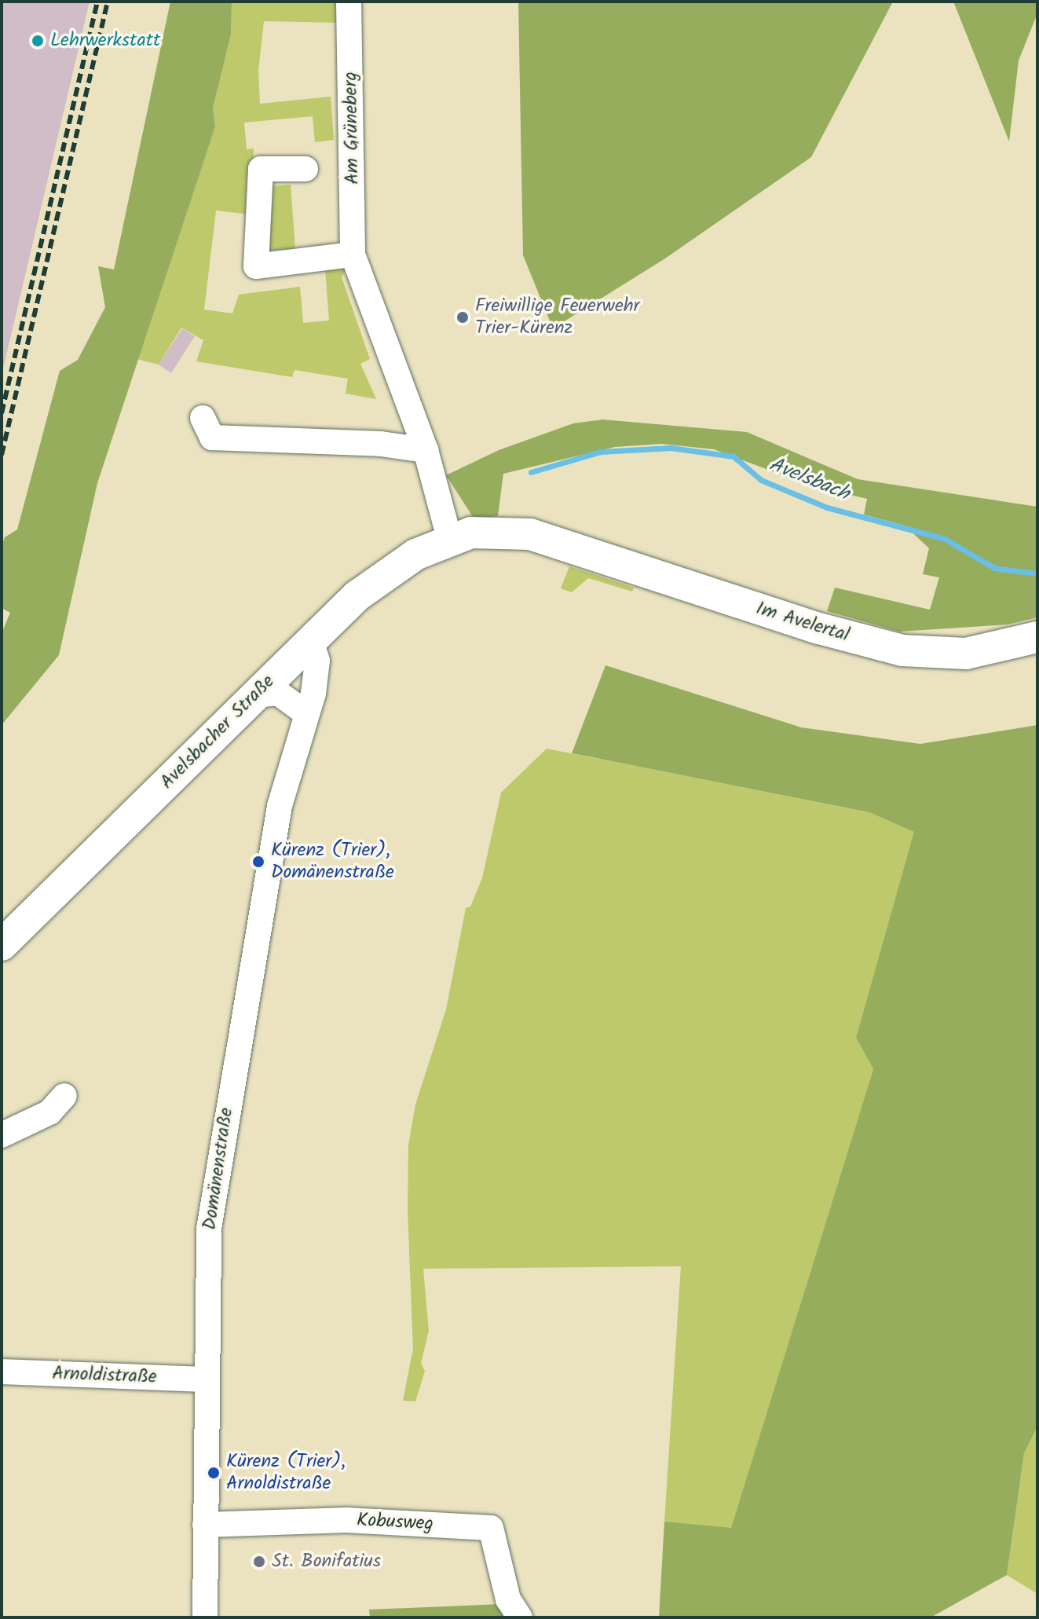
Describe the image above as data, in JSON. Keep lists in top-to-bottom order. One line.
{"streets":{"main road":["Im Avelertal","Avelsbacher Straße"],"street":["Am Grüneberg","Domänenstraße","Arnoldistraße","Kobusweg"]},"crossings":[["Am Grüneberg","Im Avelertal"],["Am Grüneberg","Avelsbacher Straße"],["Im Avelertal","Avelsbacher Straße"],["Avelsbacher Straße","Domänenstraße"],["Domänenstraße","Arnoldistraße"],["Domänenstraße","Kobusweg"]],"water":["Avelsbach"],"places":["Lehrwerkstatt","Freiwillige Feuerwehr Trier-Kürenz","Kürenz (Trier), Domänenstraße","Kürenz (Trier), Arnoldistraße","St. Bonifatius"]}
